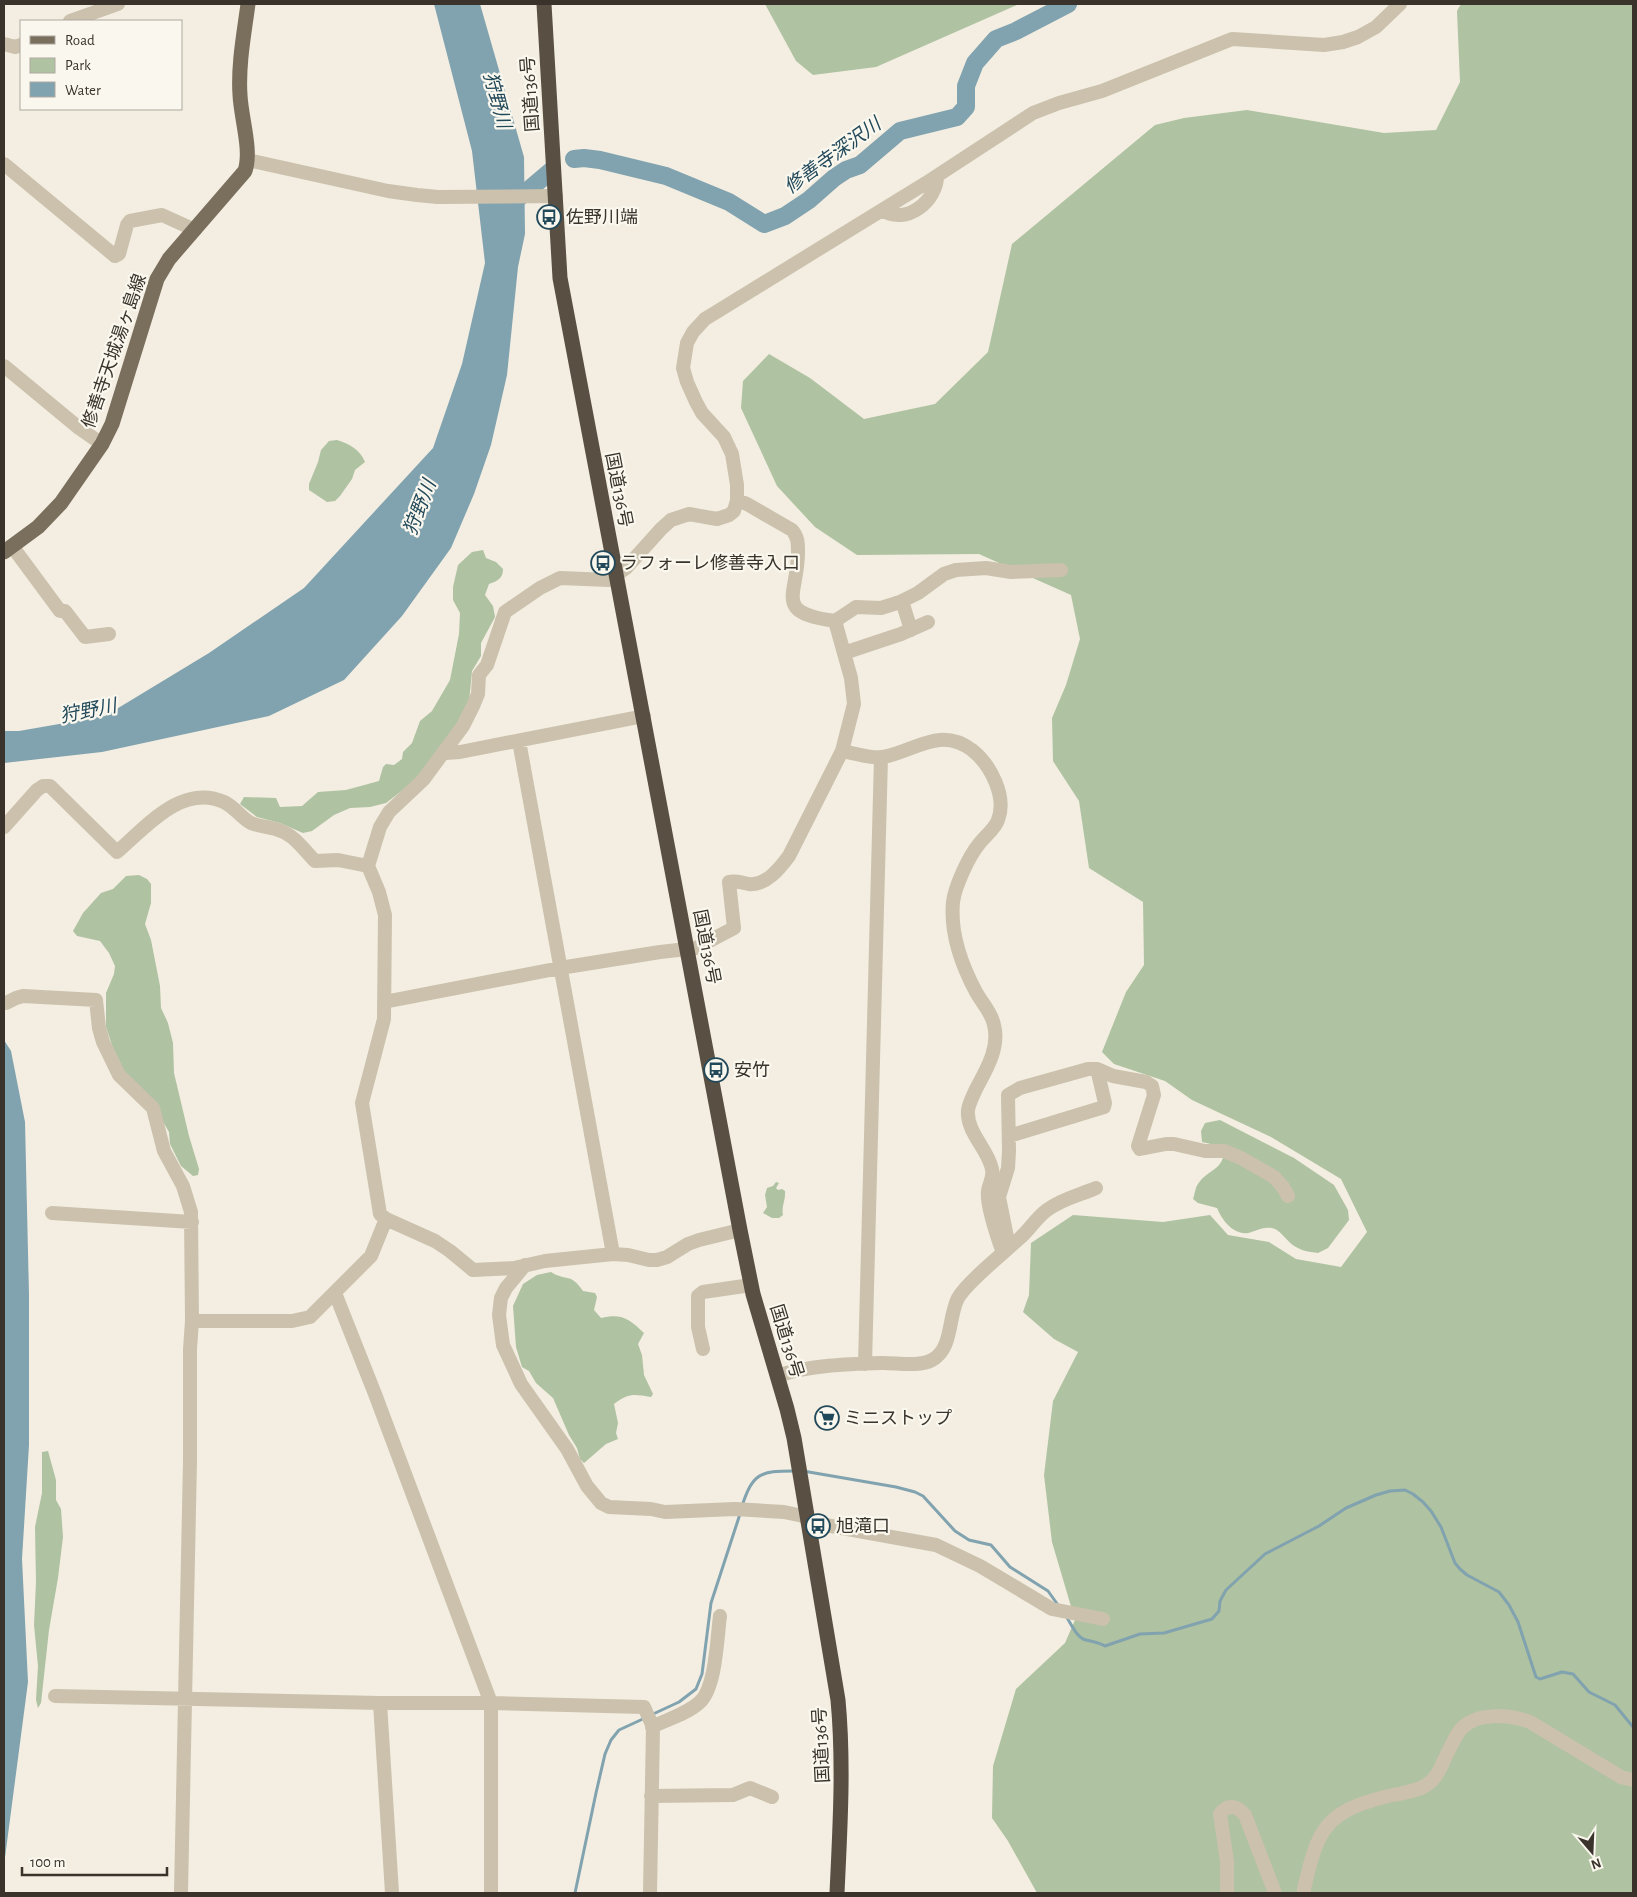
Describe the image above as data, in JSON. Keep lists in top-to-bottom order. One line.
{"streets":{"highway":["国道136号"],"main road":["修善寺天城湯ヶ島線"]},"water":["狩野川","修善寺深沢川"],"places":{"bus stop":["佐野川端","ラフォーレ修善寺入口","安竹","旭滝口"],"supermarket":["ミニストップ"]},"legend":["Road","Park","Water"],"scale_bar":"100 m","north":"bottom"}
